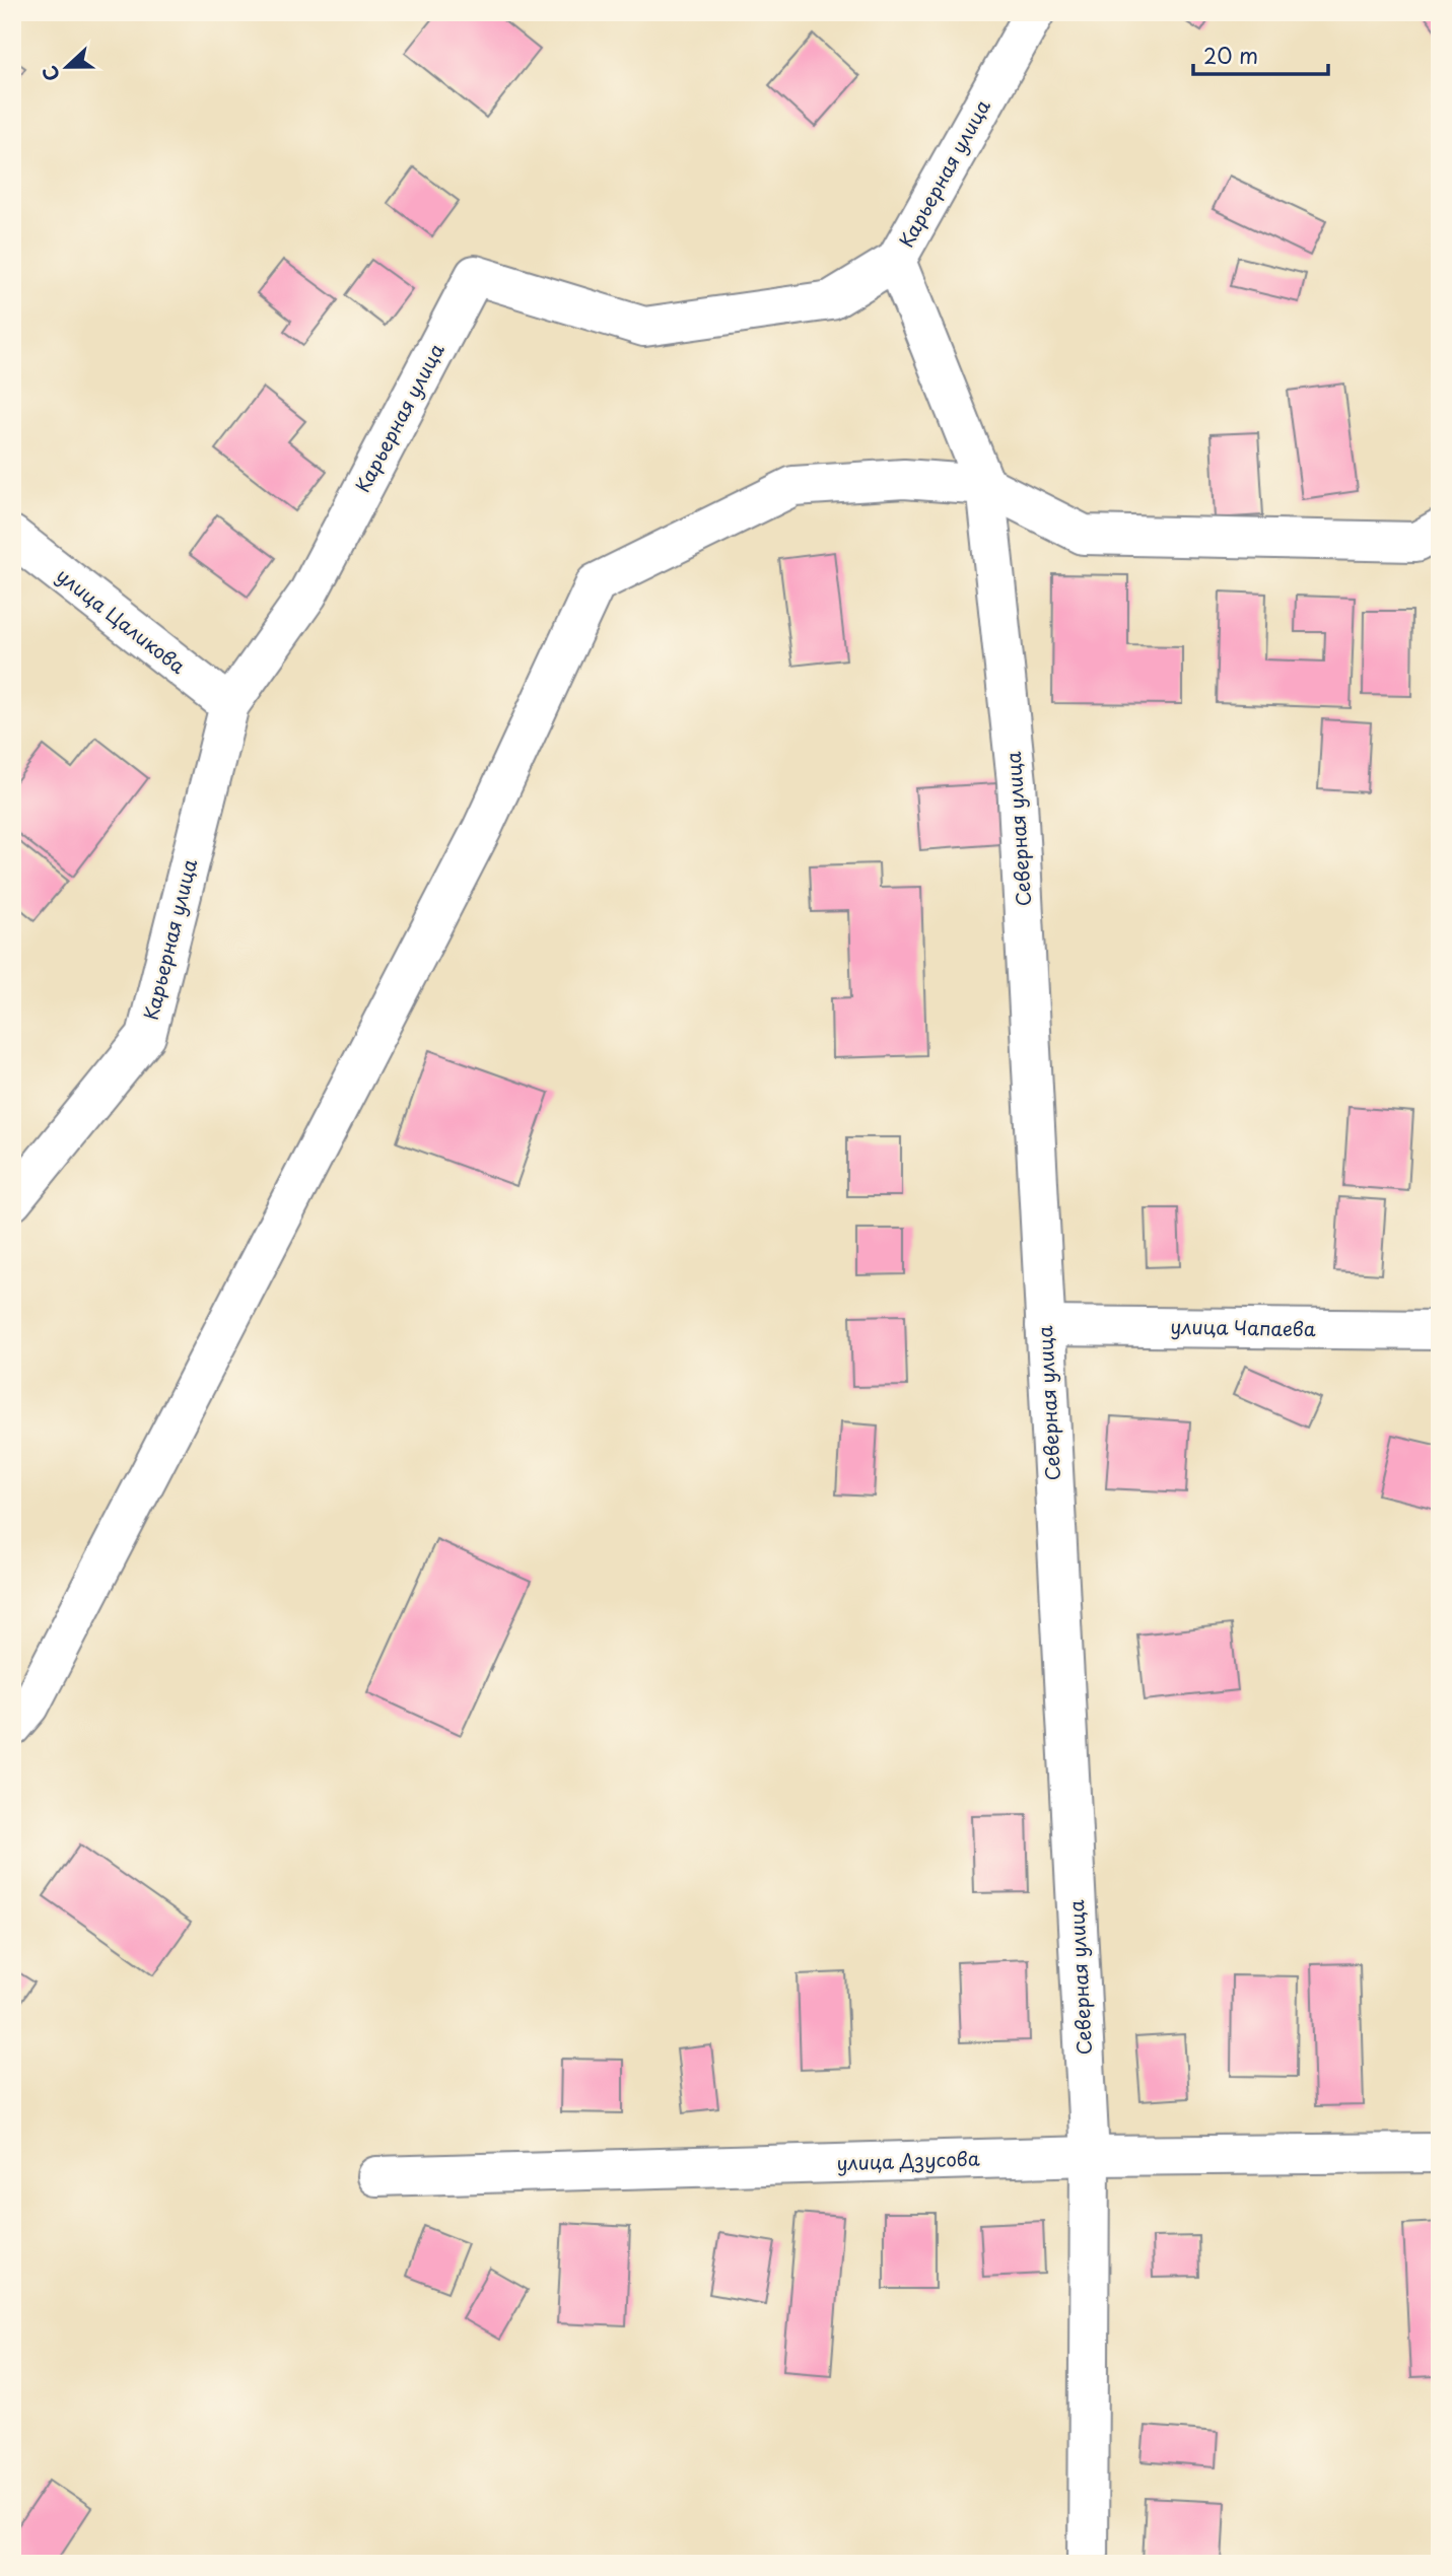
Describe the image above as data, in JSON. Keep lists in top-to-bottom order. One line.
{"streets":{"street":["Карьерная улица","улица Цаликова","Северная улица","улица Чапаева","улица Дзусова"]},"crossings":[["Карьерная улица","улица Цаликова"],["Карьерная улица","Северная улица"],["Северная улица","улица Чапаева"],["Северная улица","улица Дзусова"]],"scale_bar":"20 m","north":"left"}
